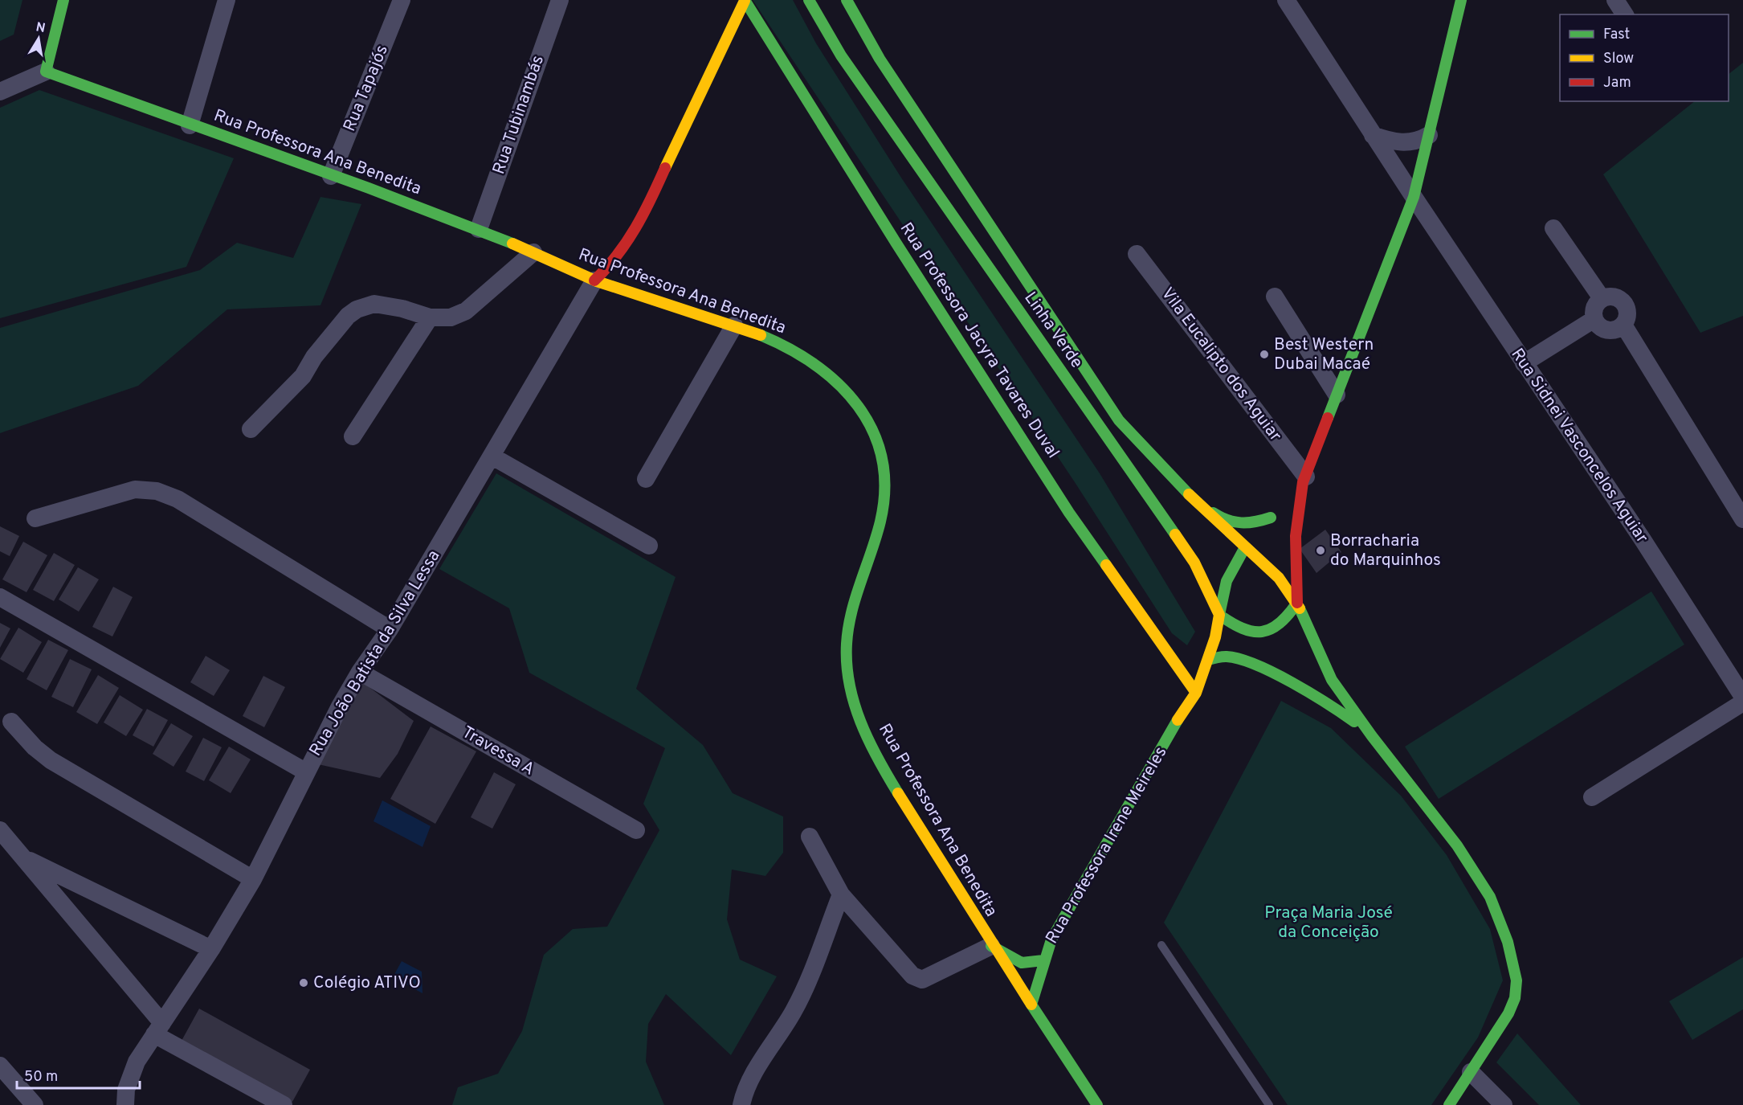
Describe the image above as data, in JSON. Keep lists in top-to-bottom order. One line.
{"streets":{"main road":["Rua Professora Ana Benedita","Linha Verde","Rua Professora Jacyra Tavares Duval","Rua Professora Irene Meireles"],"street":["Rua Tapajós","Rua Tubinambás","Vila Eucalipto dos Aguiar","Rua Sidnei Vasconcelos Aguiar","Rua João Batista da Silva Lessa","Travessa A"]},"crossings":[["Rua Tapajós","Rua Professora Ana Benedita"],["Rua Tubinambás","Rua Professora Ana Benedita"],["Rua Professora Ana Benedita","Rua João Batista da Silva Lessa"],["Rua Professora Ana Benedita","Rua Professora Irene Meireles"],["Rua Professora Jacyra Tavares Duval","Rua Professora Irene Meireles"],["Rua João Batista da Silva Lessa","Travessa A"]],"parks":["Praça Maria José da Conceição"],"places":["Best Western Dubai Macaé","Borracharia do Marquinhos","Colégio ATIVO"],"legend":["Fast","Slow","Jam"],"scale_bar":"50 m","north":"top"}
